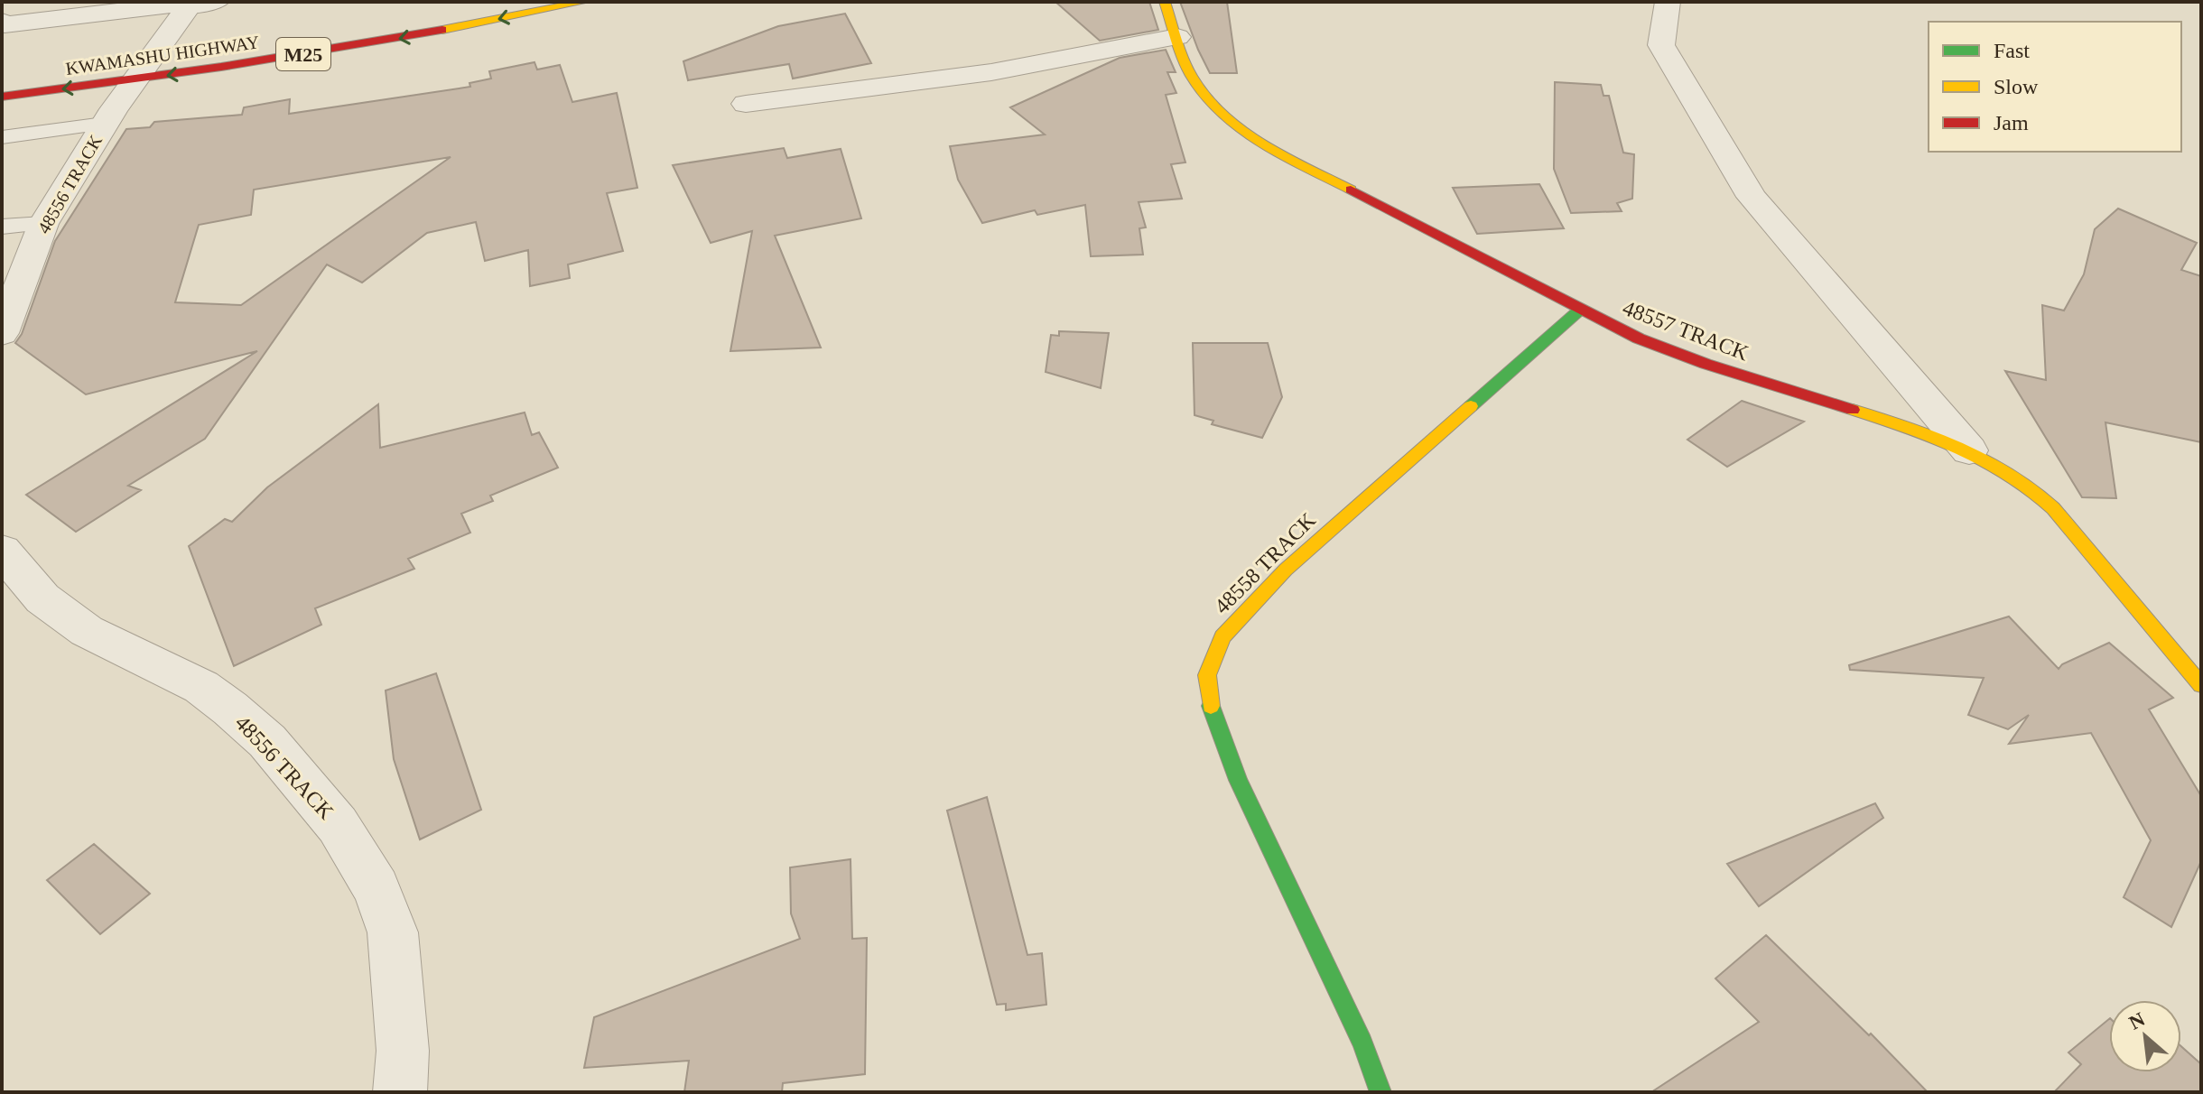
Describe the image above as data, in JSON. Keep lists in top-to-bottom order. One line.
{"streets":{"street":["M25","KWAMASHU HIGHWAY","48556 TRACK","48557 TRACK","48558 TRACK"]},"crossings":[["KWAMASHU HIGHWAY","48556 TRACK"],["48557 TRACK","48558 TRACK"]],"legend":["Fast","Slow","Jam"],"north":"top left"}
